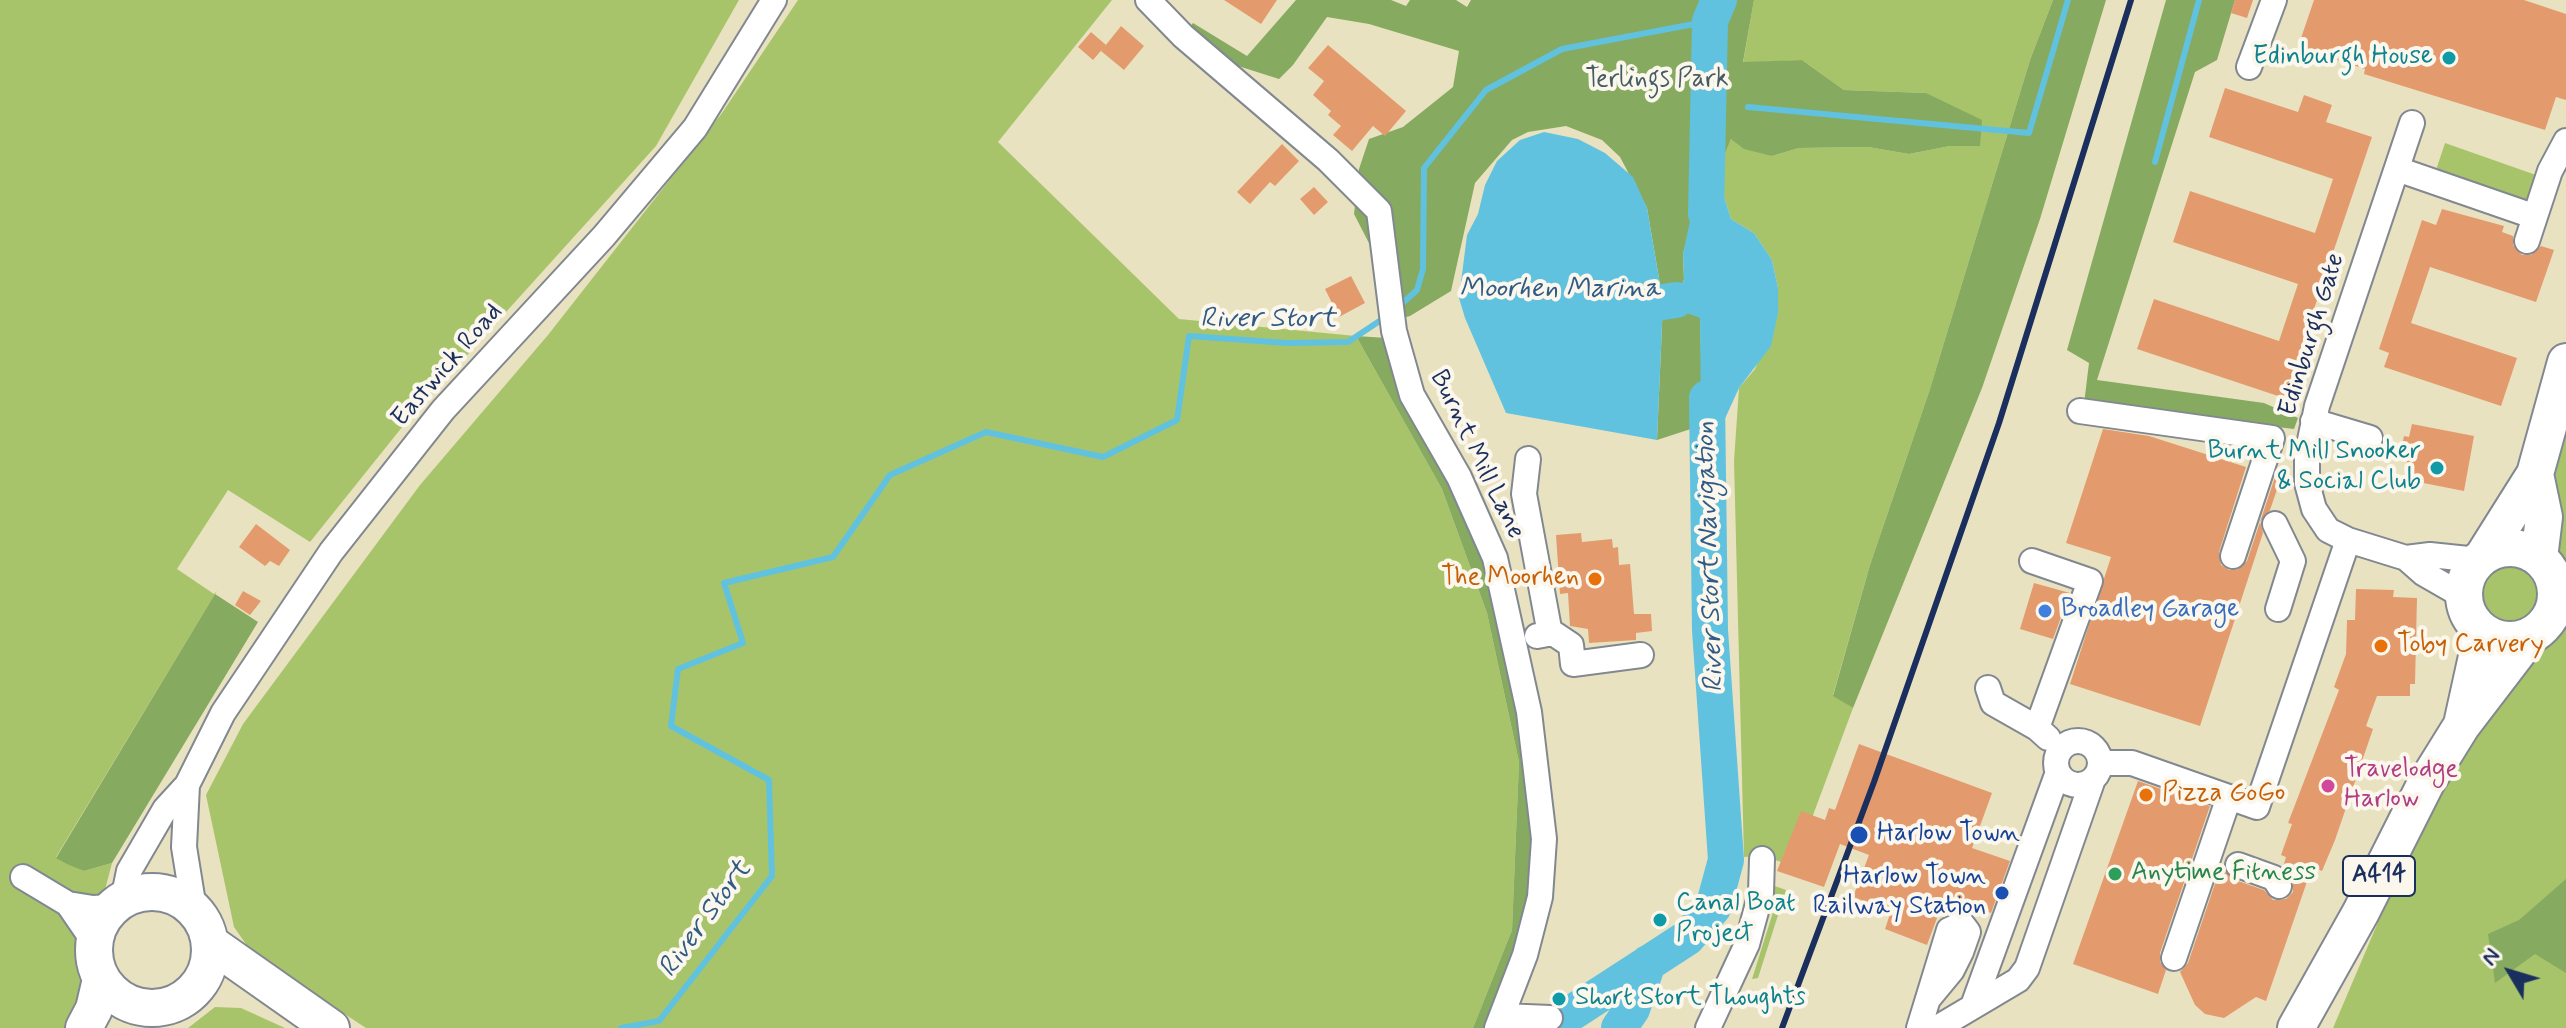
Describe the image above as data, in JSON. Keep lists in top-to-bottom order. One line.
{"streets":{"highway":["A414"],"street":["Edinburgh Gate","Eastwick Road","Burnt Mill Lane"]},"water":["Moorhen Marina","River Stort","River Stort Navigation"],"parks":["Terlings Park"],"places":["Edinburgh House","Burnt Mill Snooker & Social Club","The Moorhen","Broadley Garage","Toby Carvery","Travelodge Harlow","Pizza GoGo","Harlow Town","Anytime Fitness","Harlow Town Railway Station","Canal Boat Project","Short Stort Thoughts"],"north":"top left"}
